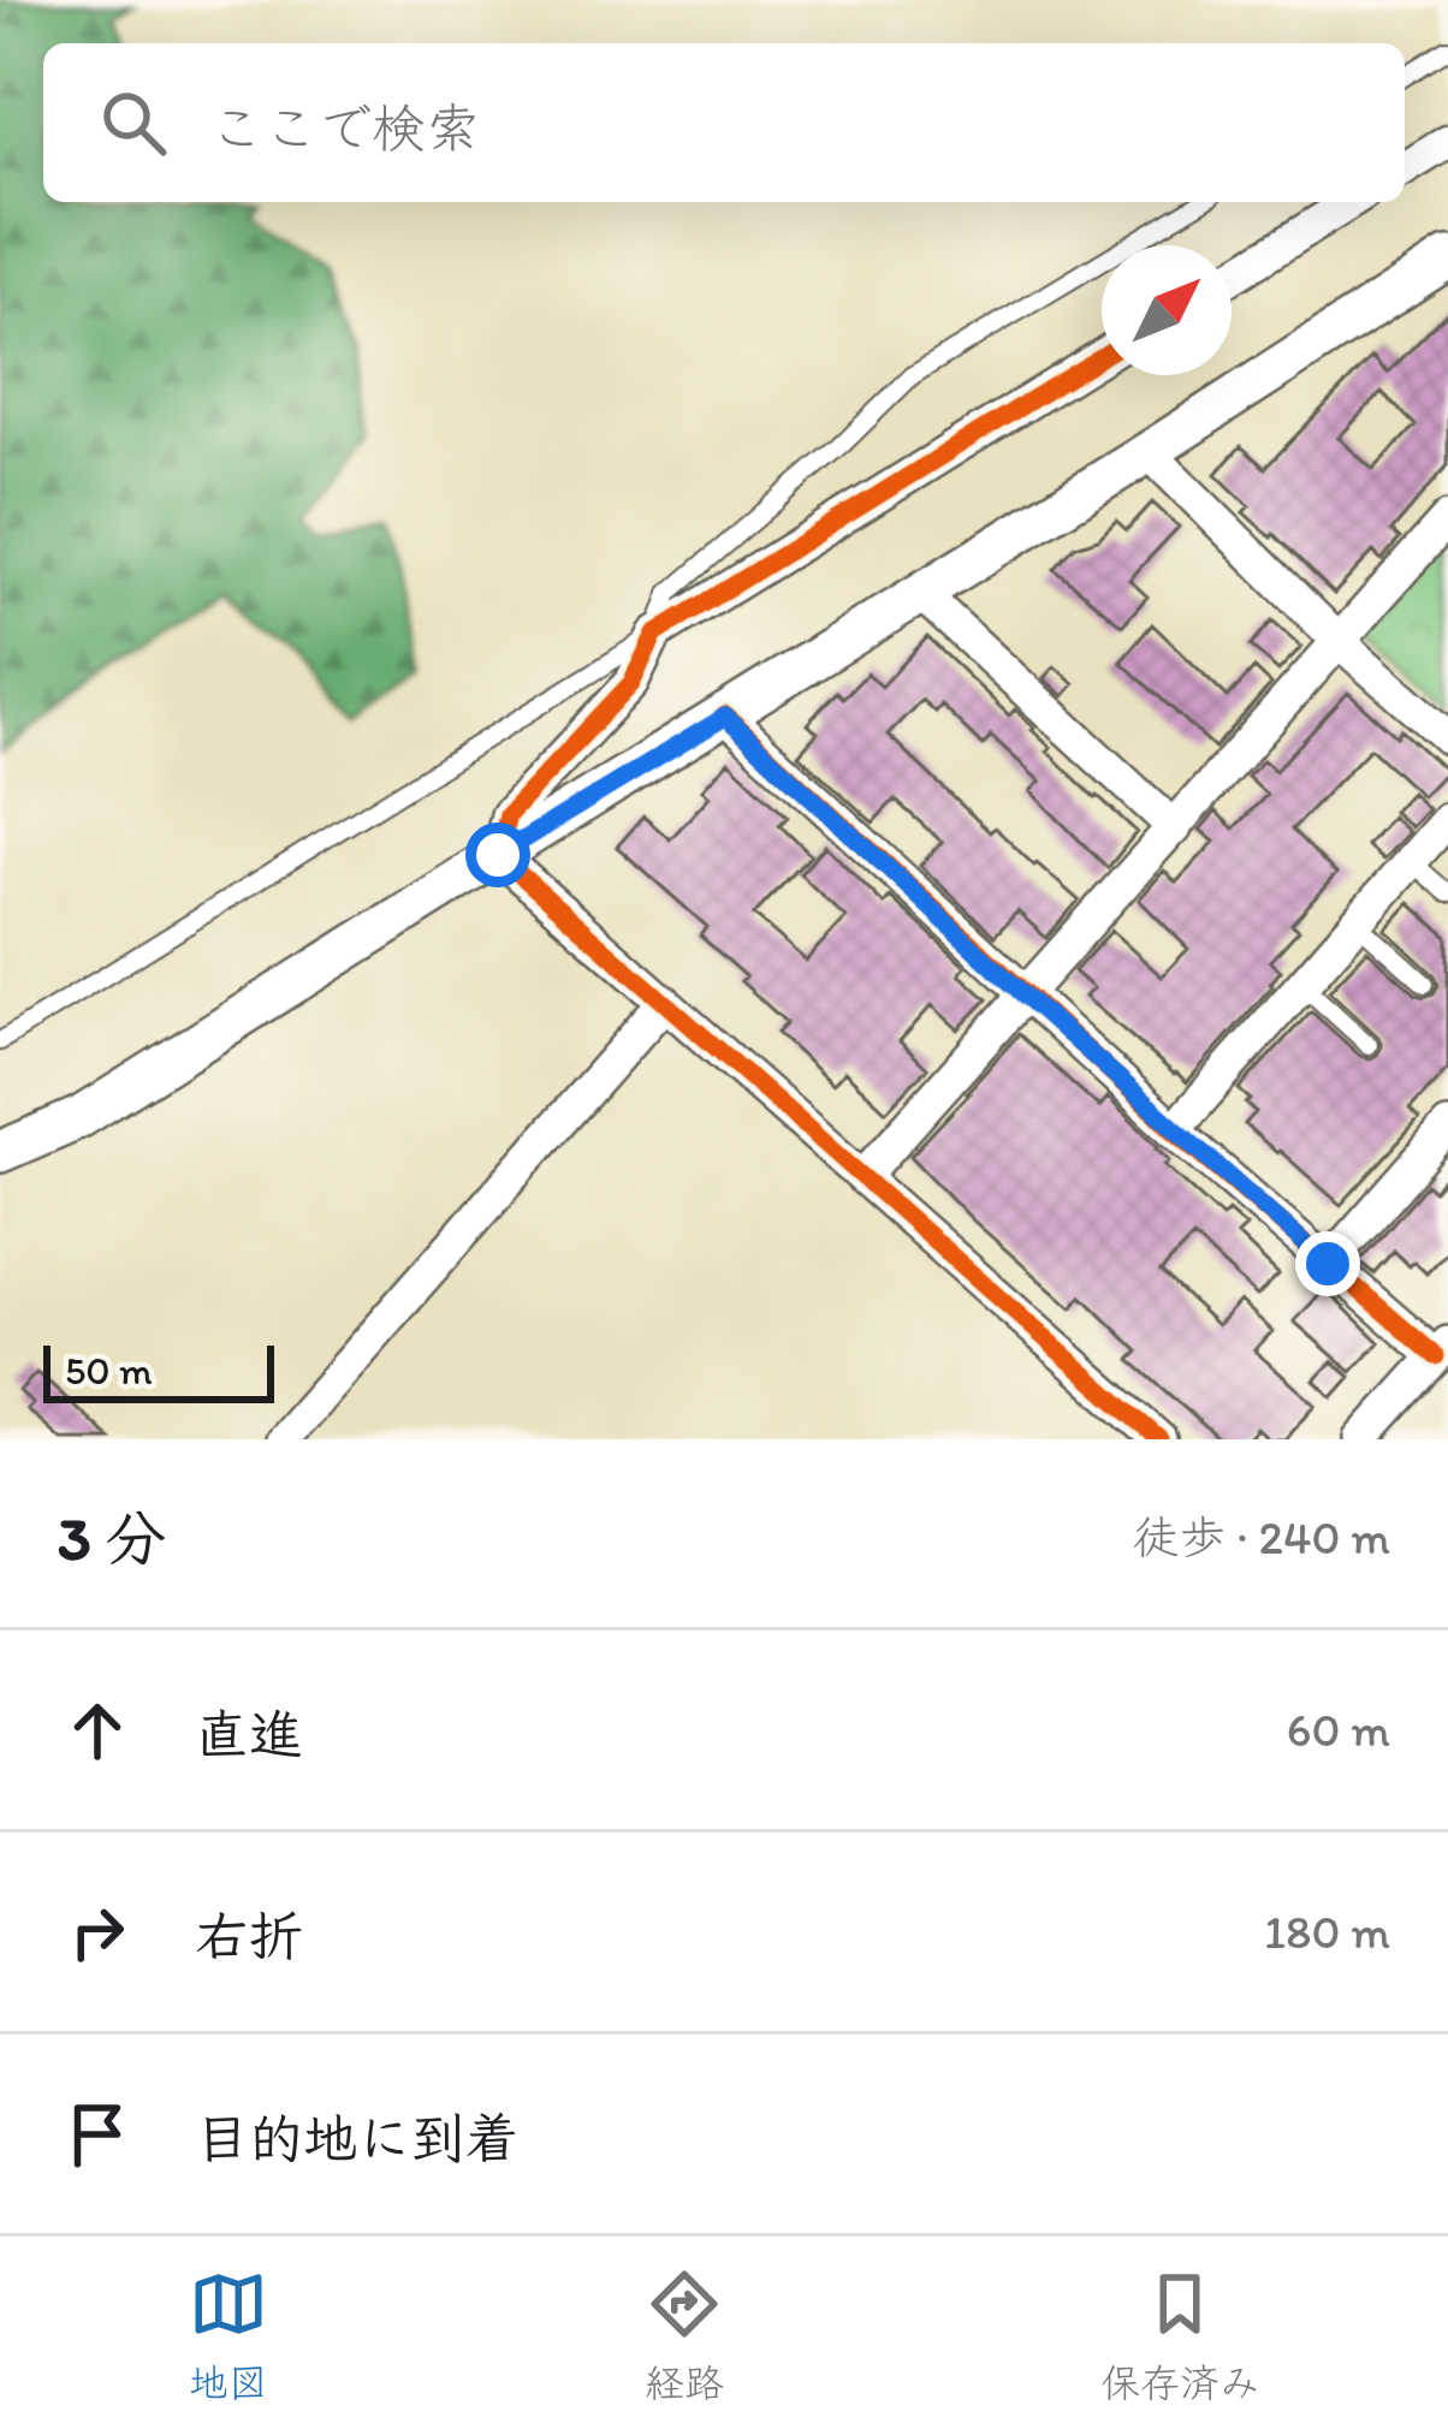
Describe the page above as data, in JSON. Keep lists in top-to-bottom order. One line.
{"scale_bar":"50 m","north":"top right","page":{"search":"ここで検索","scale":"50 m","heading":["3 分","徒歩 · 240 m"],"list":[["直進","60 m"],["右折","180 m"],"目的地に到着"],"nav":["地図","経路","保存済み"]}}
